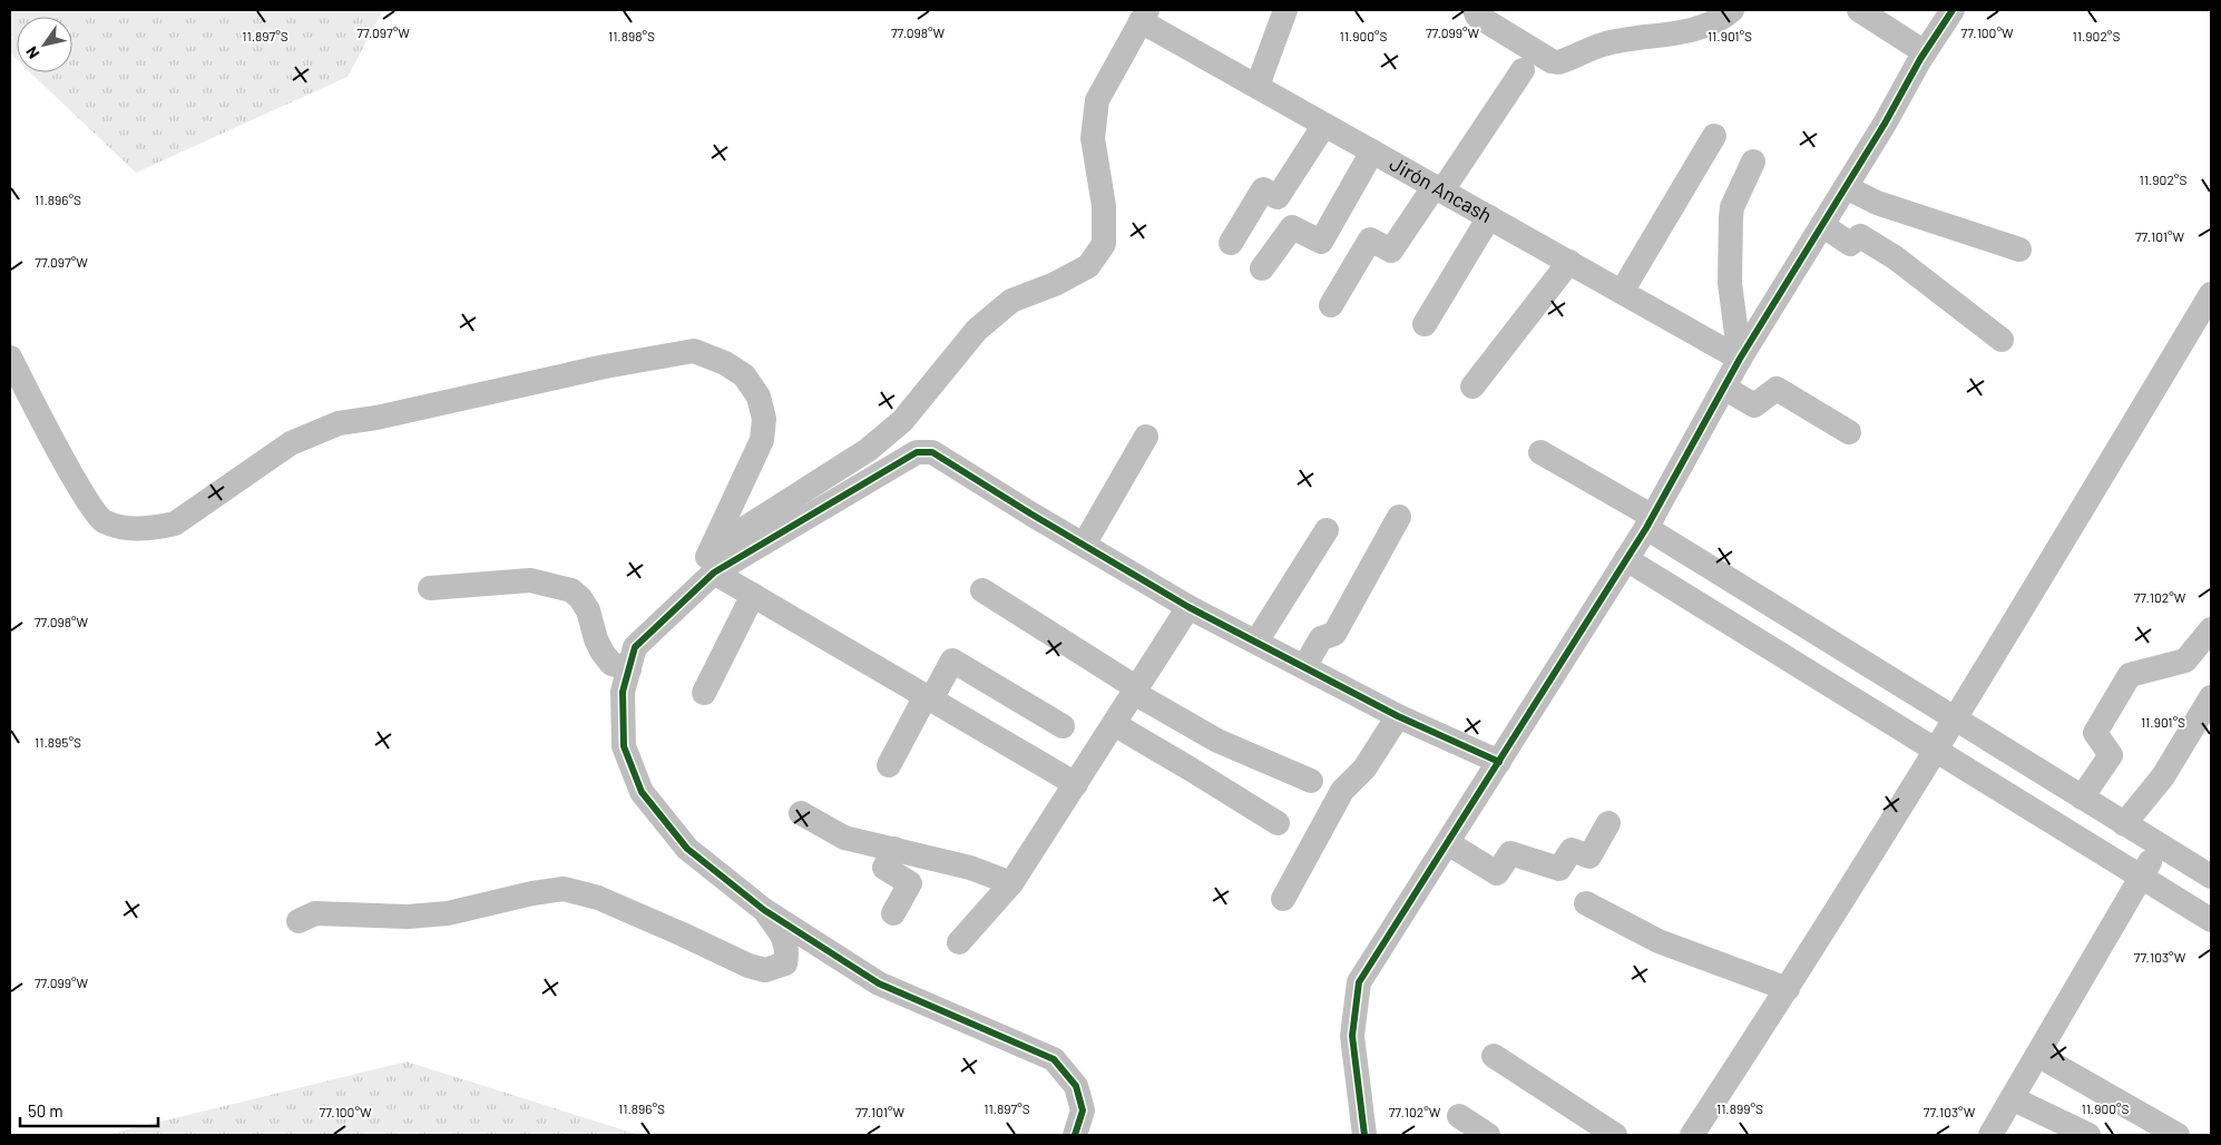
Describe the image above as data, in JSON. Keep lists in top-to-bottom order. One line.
{"streets":{"street":["Jirón Ancash"]},"scale_bar":"50 m","north":"bottom left","coordinates":["77.097°W","77.098°W","77.099°W","77.100°W","11.897°S","11.898°S","11.900°S","11.901°S","11.902°S","11.896°S","77.101°W","77.102°W","11.895°S","77.103°W","11.899°S"]}
